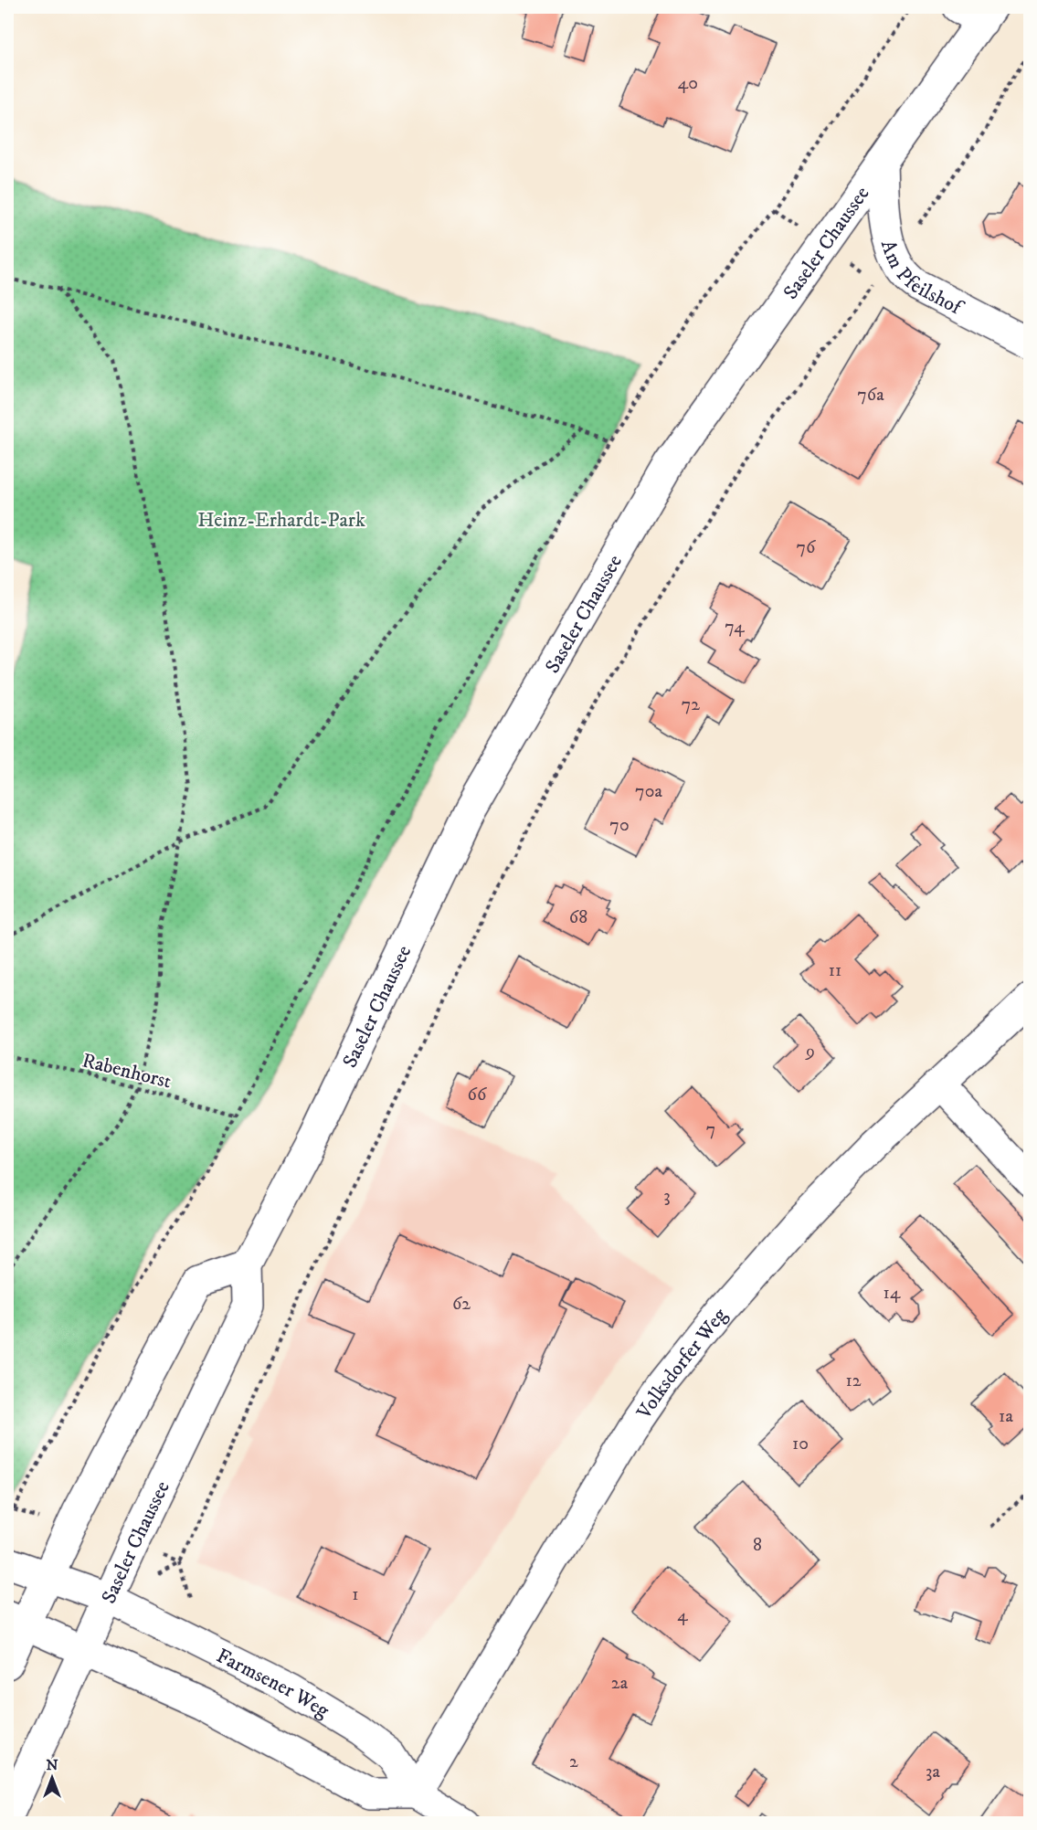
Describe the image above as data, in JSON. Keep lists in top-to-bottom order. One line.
{"streets":{"main road":["Saseler Chaussee","Am Pfeilshof","Volksdorfer Weg","Farmsener Weg"],"path":["Rabenhorst"]},"crossings":[["Saseler Chaussee","Am Pfeilshof"],["Saseler Chaussee","Farmsener Weg"],["Volksdorfer Weg","Farmsener Weg"]],"parks":["Heinz-Erhardt-Park"],"house_numbers":["40","76a","76","74","72","70a","70","68","11","9","66","7","3","14","62","12","1a","10","8","1","4","2a","2","3a"],"north":"top"}
